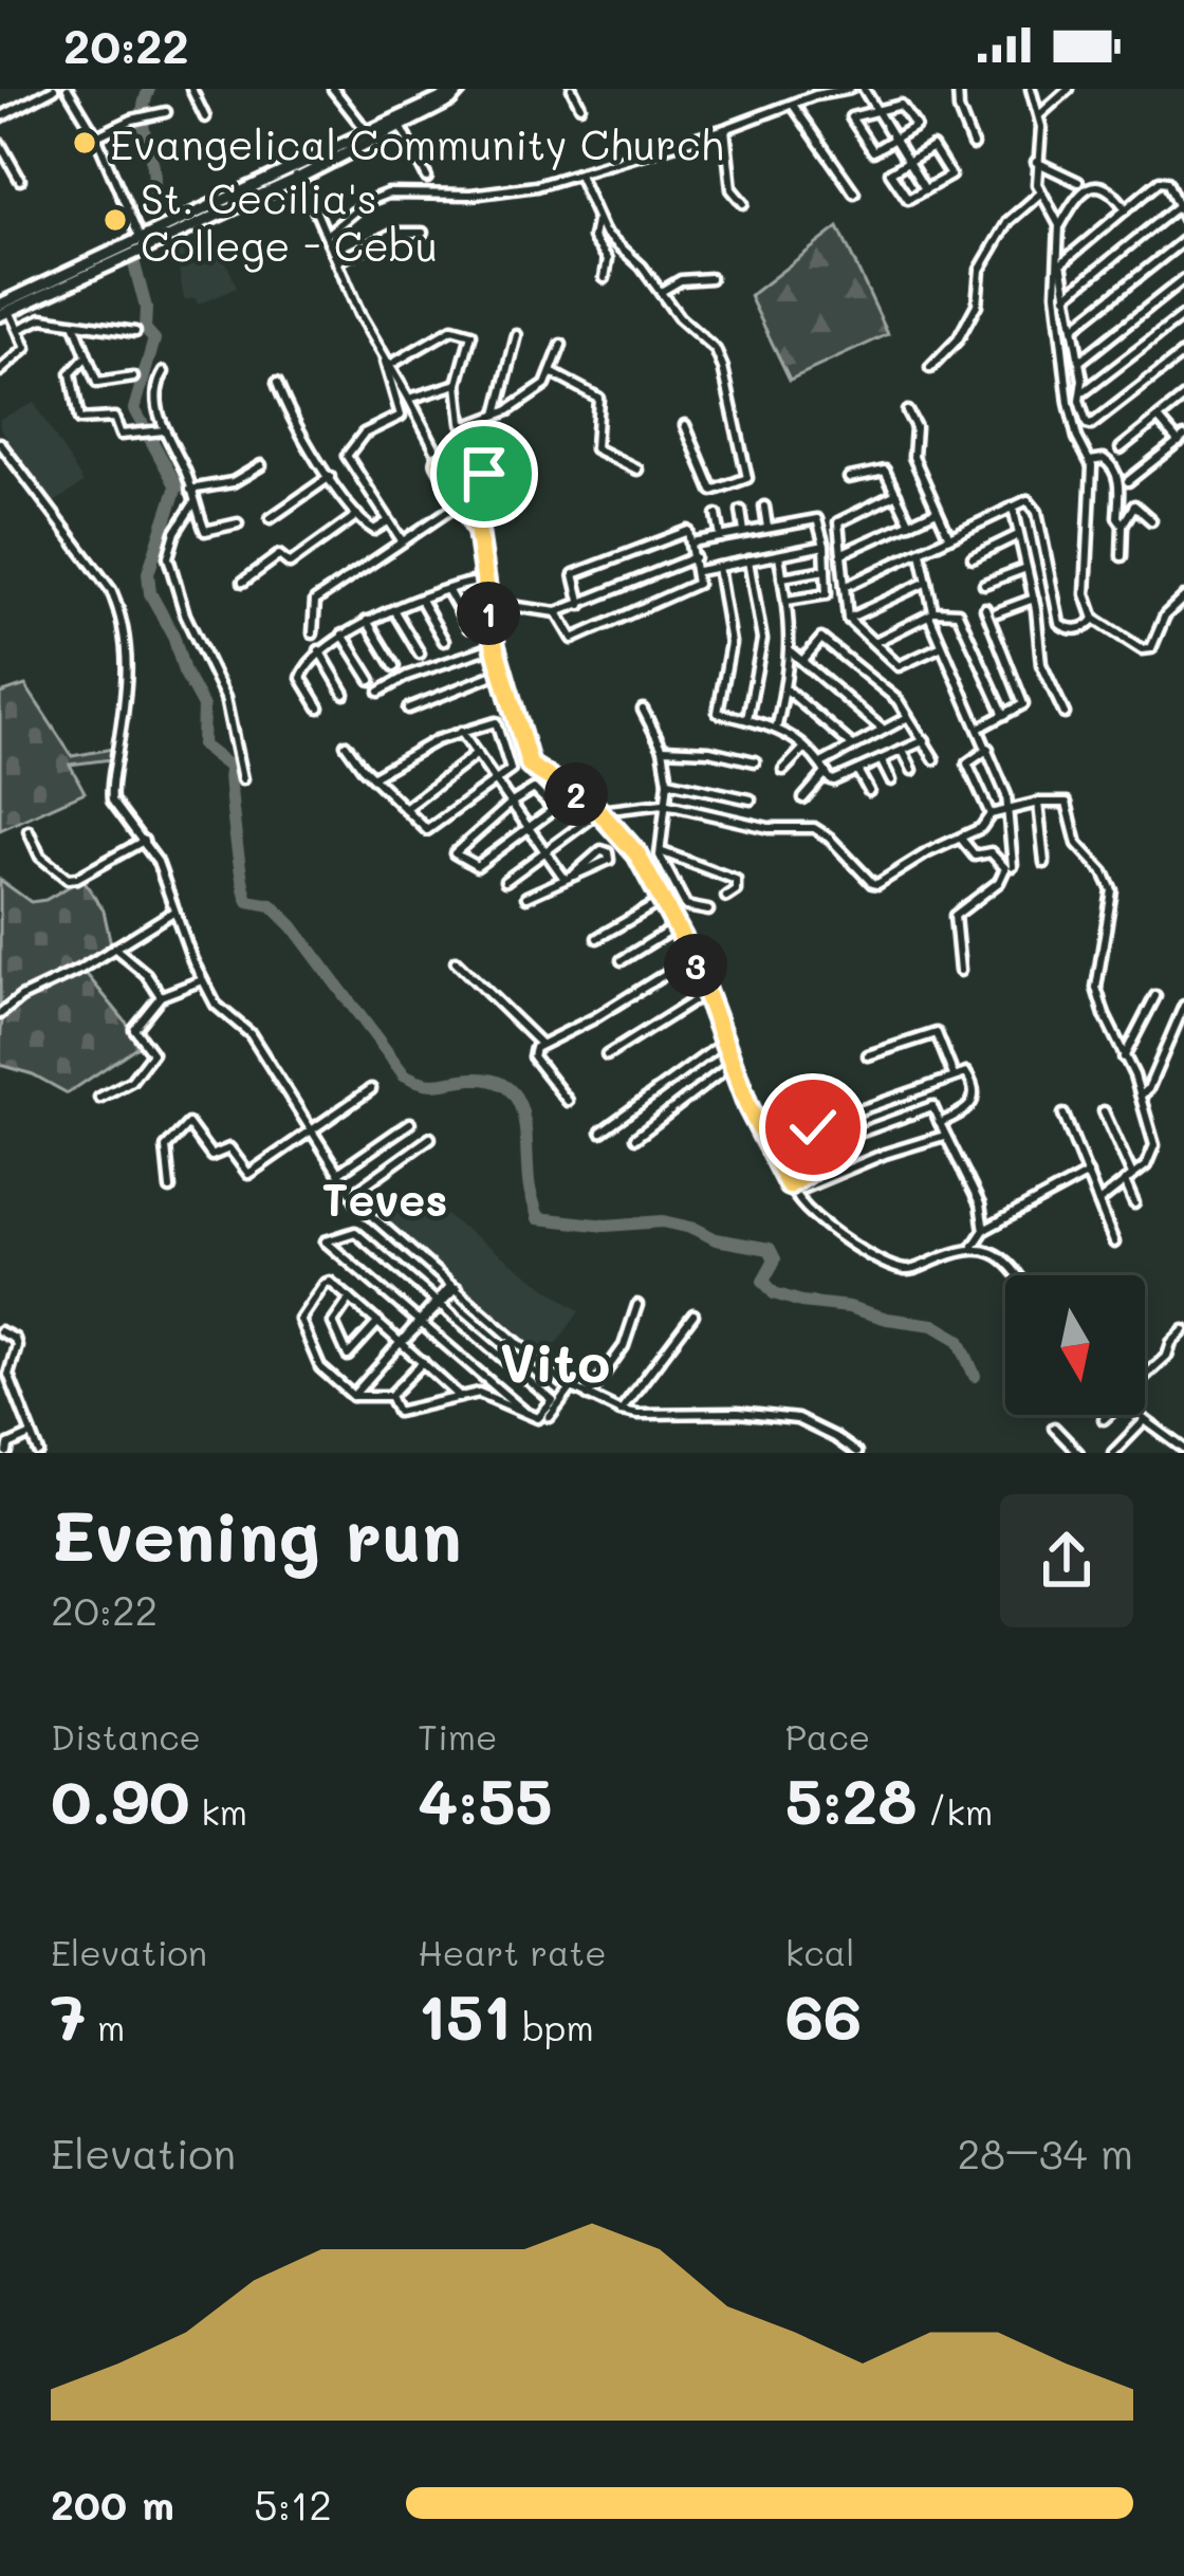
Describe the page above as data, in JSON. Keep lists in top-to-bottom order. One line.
{"districts":["Teves","Vito"],"places":["Evangelical Community Church","St. Cecilia's College - Cebu"],"north":"bottom","page":{"status":"20:22","pins":["1","2","3"],"heading":["Evening run","20:22"],"stats":[["Distance","0.90 km"],["Time","4:55"],["Pace","5:28 /km"],["Elevation","7 m"],["Heart rate","151 bpm"],["kcal","66"]],"chart":["Elevation","28–34 m"],"list":[{"name":"200 m","note":"5:12"}]}}
